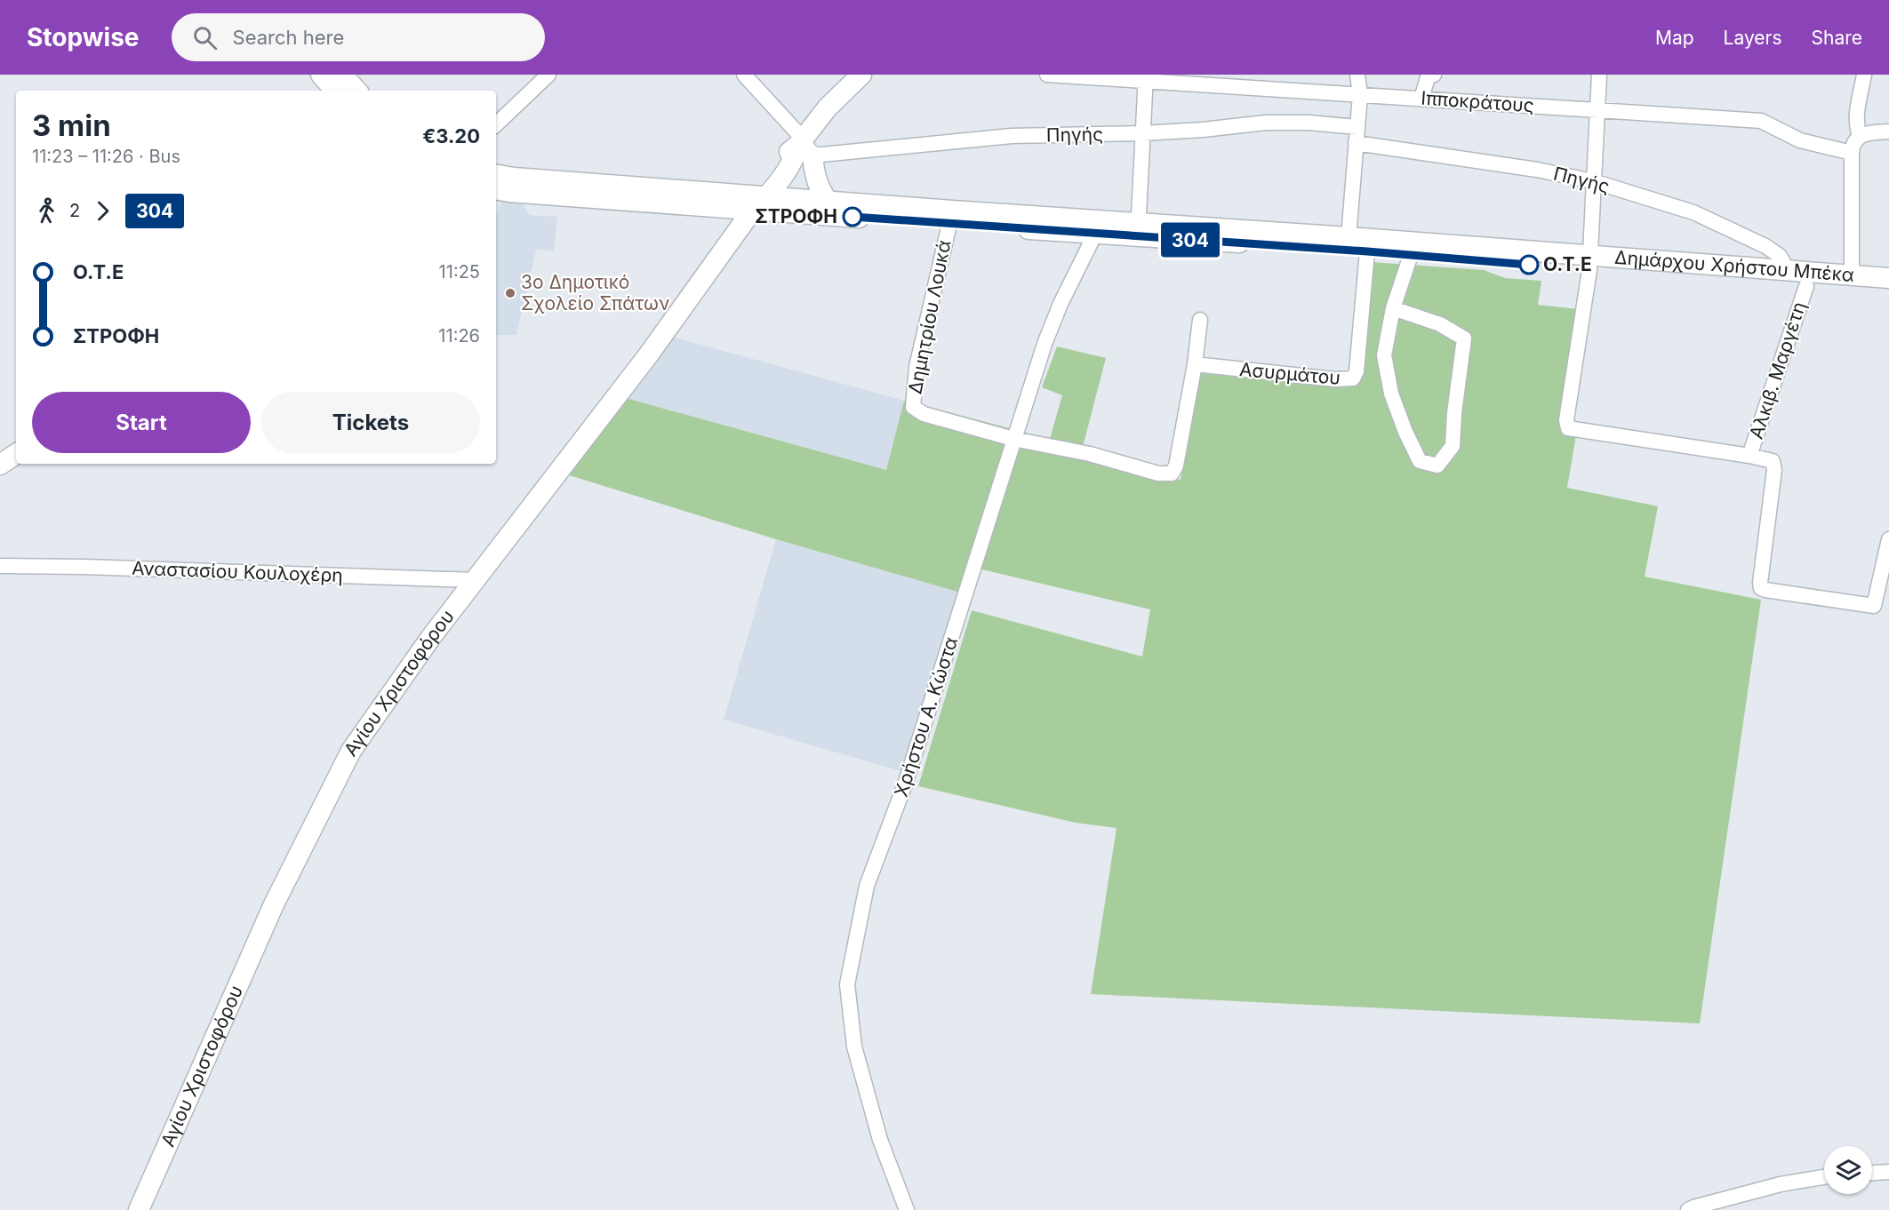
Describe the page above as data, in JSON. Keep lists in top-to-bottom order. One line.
{"streets":{"main road":["Δημάρχου Χρήστου Μπέκα","Αγίου Χριστοφόρου"],"street":["Ιπποκράτους","Πηγής","Δημητρίου Λουκά","Αλκιβ. Μαργέτη","Ασυρμάτου","Αναστασίου Κουλοχέρη","Χρήστου Α. Κώστα"]},"crossings":[["Πηγής","Δημάρχου Χρήστου Μπέκα"],["Πηγής","Αγίου Χριστοφόρου"],["Δημάρχου Χρήστου Μπέκα","Δημητρίου Λουκά"],["Δημάρχου Χρήστου Μπέκα","Αλκιβ. Μαργέτη"],["Δημάρχου Χρήστου Μπέκα","Ασυρμάτου"],["Δημάρχου Χρήστου Μπέκα","Αγίου Χριστοφόρου"],["Δημάρχου Χρήστου Μπέκα","Χρήστου Α. Κώστα"],["Δημητρίου Λουκά","Χρήστου Α. Κώστα"],["Αναστασίου Κουλοχέρη","Αγίου Χριστοφόρου"]],"places":["ΣΤΡΟΦΗ","Ο.Τ.Ε","3ο Δημοτικό Σχολείο Σπάτων"],"lines":["bus line 304"],"page":{"header":"Stopwise","search":"Search here","nav":["Map","Layers","Share"],"on_map":"304","heading":["3 min","11:23 – 11:26 · Bus","€3.20"],"legs":["2","304"],"list":[{"name":"Ο.Τ.Ε","value":"11:25"},{"name":"ΣΤΡΟΦΗ","value":"11:26"}],"buttons":["Start","Tickets"]}}
